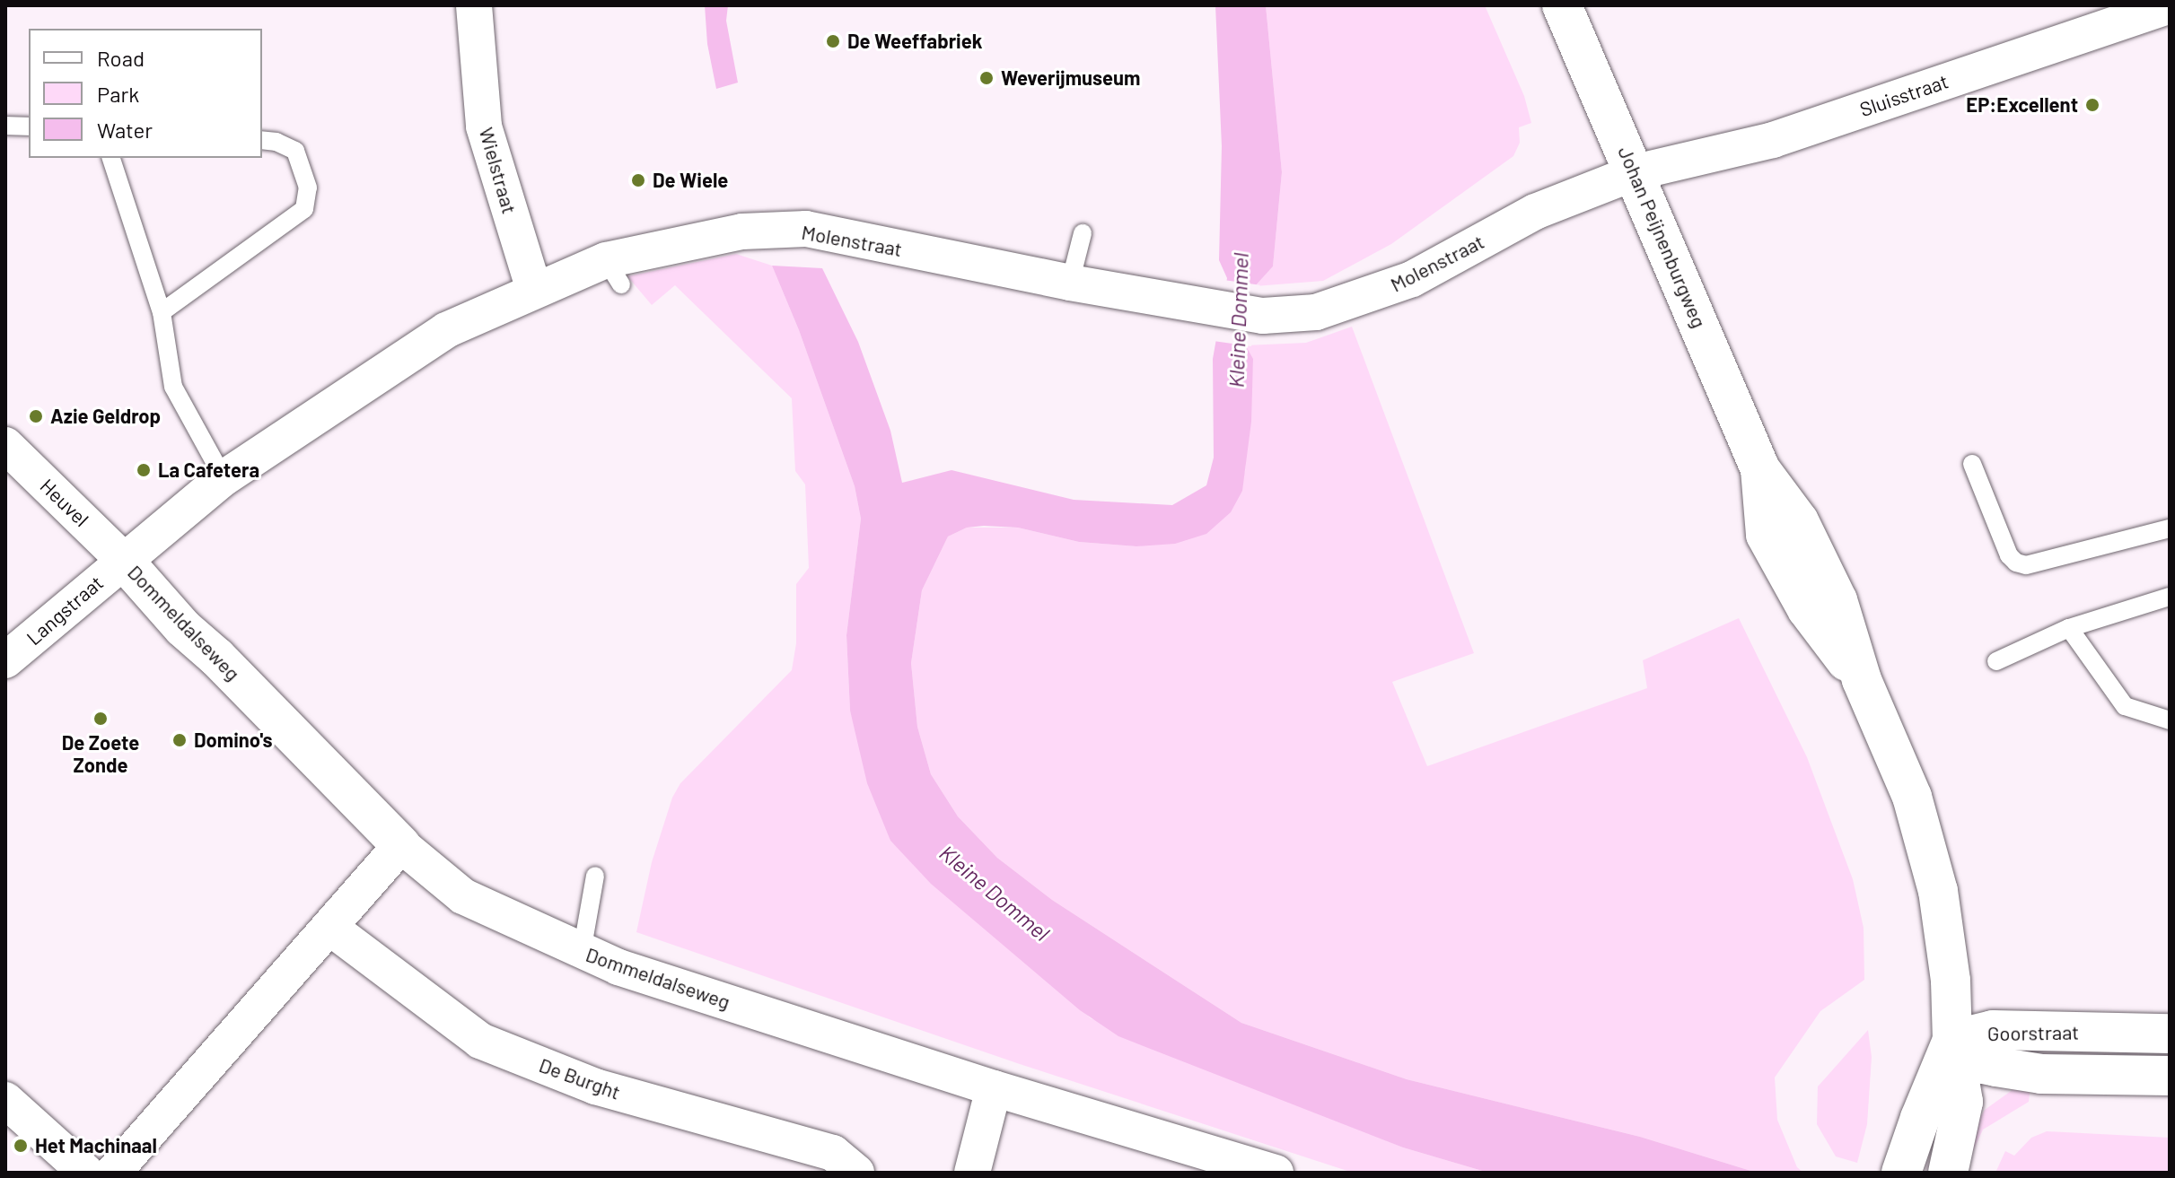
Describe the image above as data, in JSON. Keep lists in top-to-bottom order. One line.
{"streets":{"main road":["Johan Peijnenburgweg","Dommeldalseweg","Goorstraat"],"street":["Sluisstraat","Wielstraat","Molenstraat","Heuvel","Langstraat","De Burght"]},"crossings":[["Sluisstraat","Johan Peijnenburgweg"],["Sluisstraat","Molenstraat"],["Wielstraat","Molenstraat"],["Johan Peijnenburgweg","Molenstraat"],["Johan Peijnenburgweg","Goorstraat"],["Molenstraat","Heuvel"],["Molenstraat","Langstraat"],["Molenstraat","Dommeldalseweg"],["Heuvel","Langstraat"],["Heuvel","Dommeldalseweg"],["Langstraat","Dommeldalseweg"]],"water":["Kleine Dommel"],"places":["De Weeffabriek","Weverijmuseum","EP:Excellent","De Wiele","Azie Geldrop","La Cafetera","De Zoete Zonde","Domino's","Het Machinaal"],"legend":["Road","Park","Water"]}
